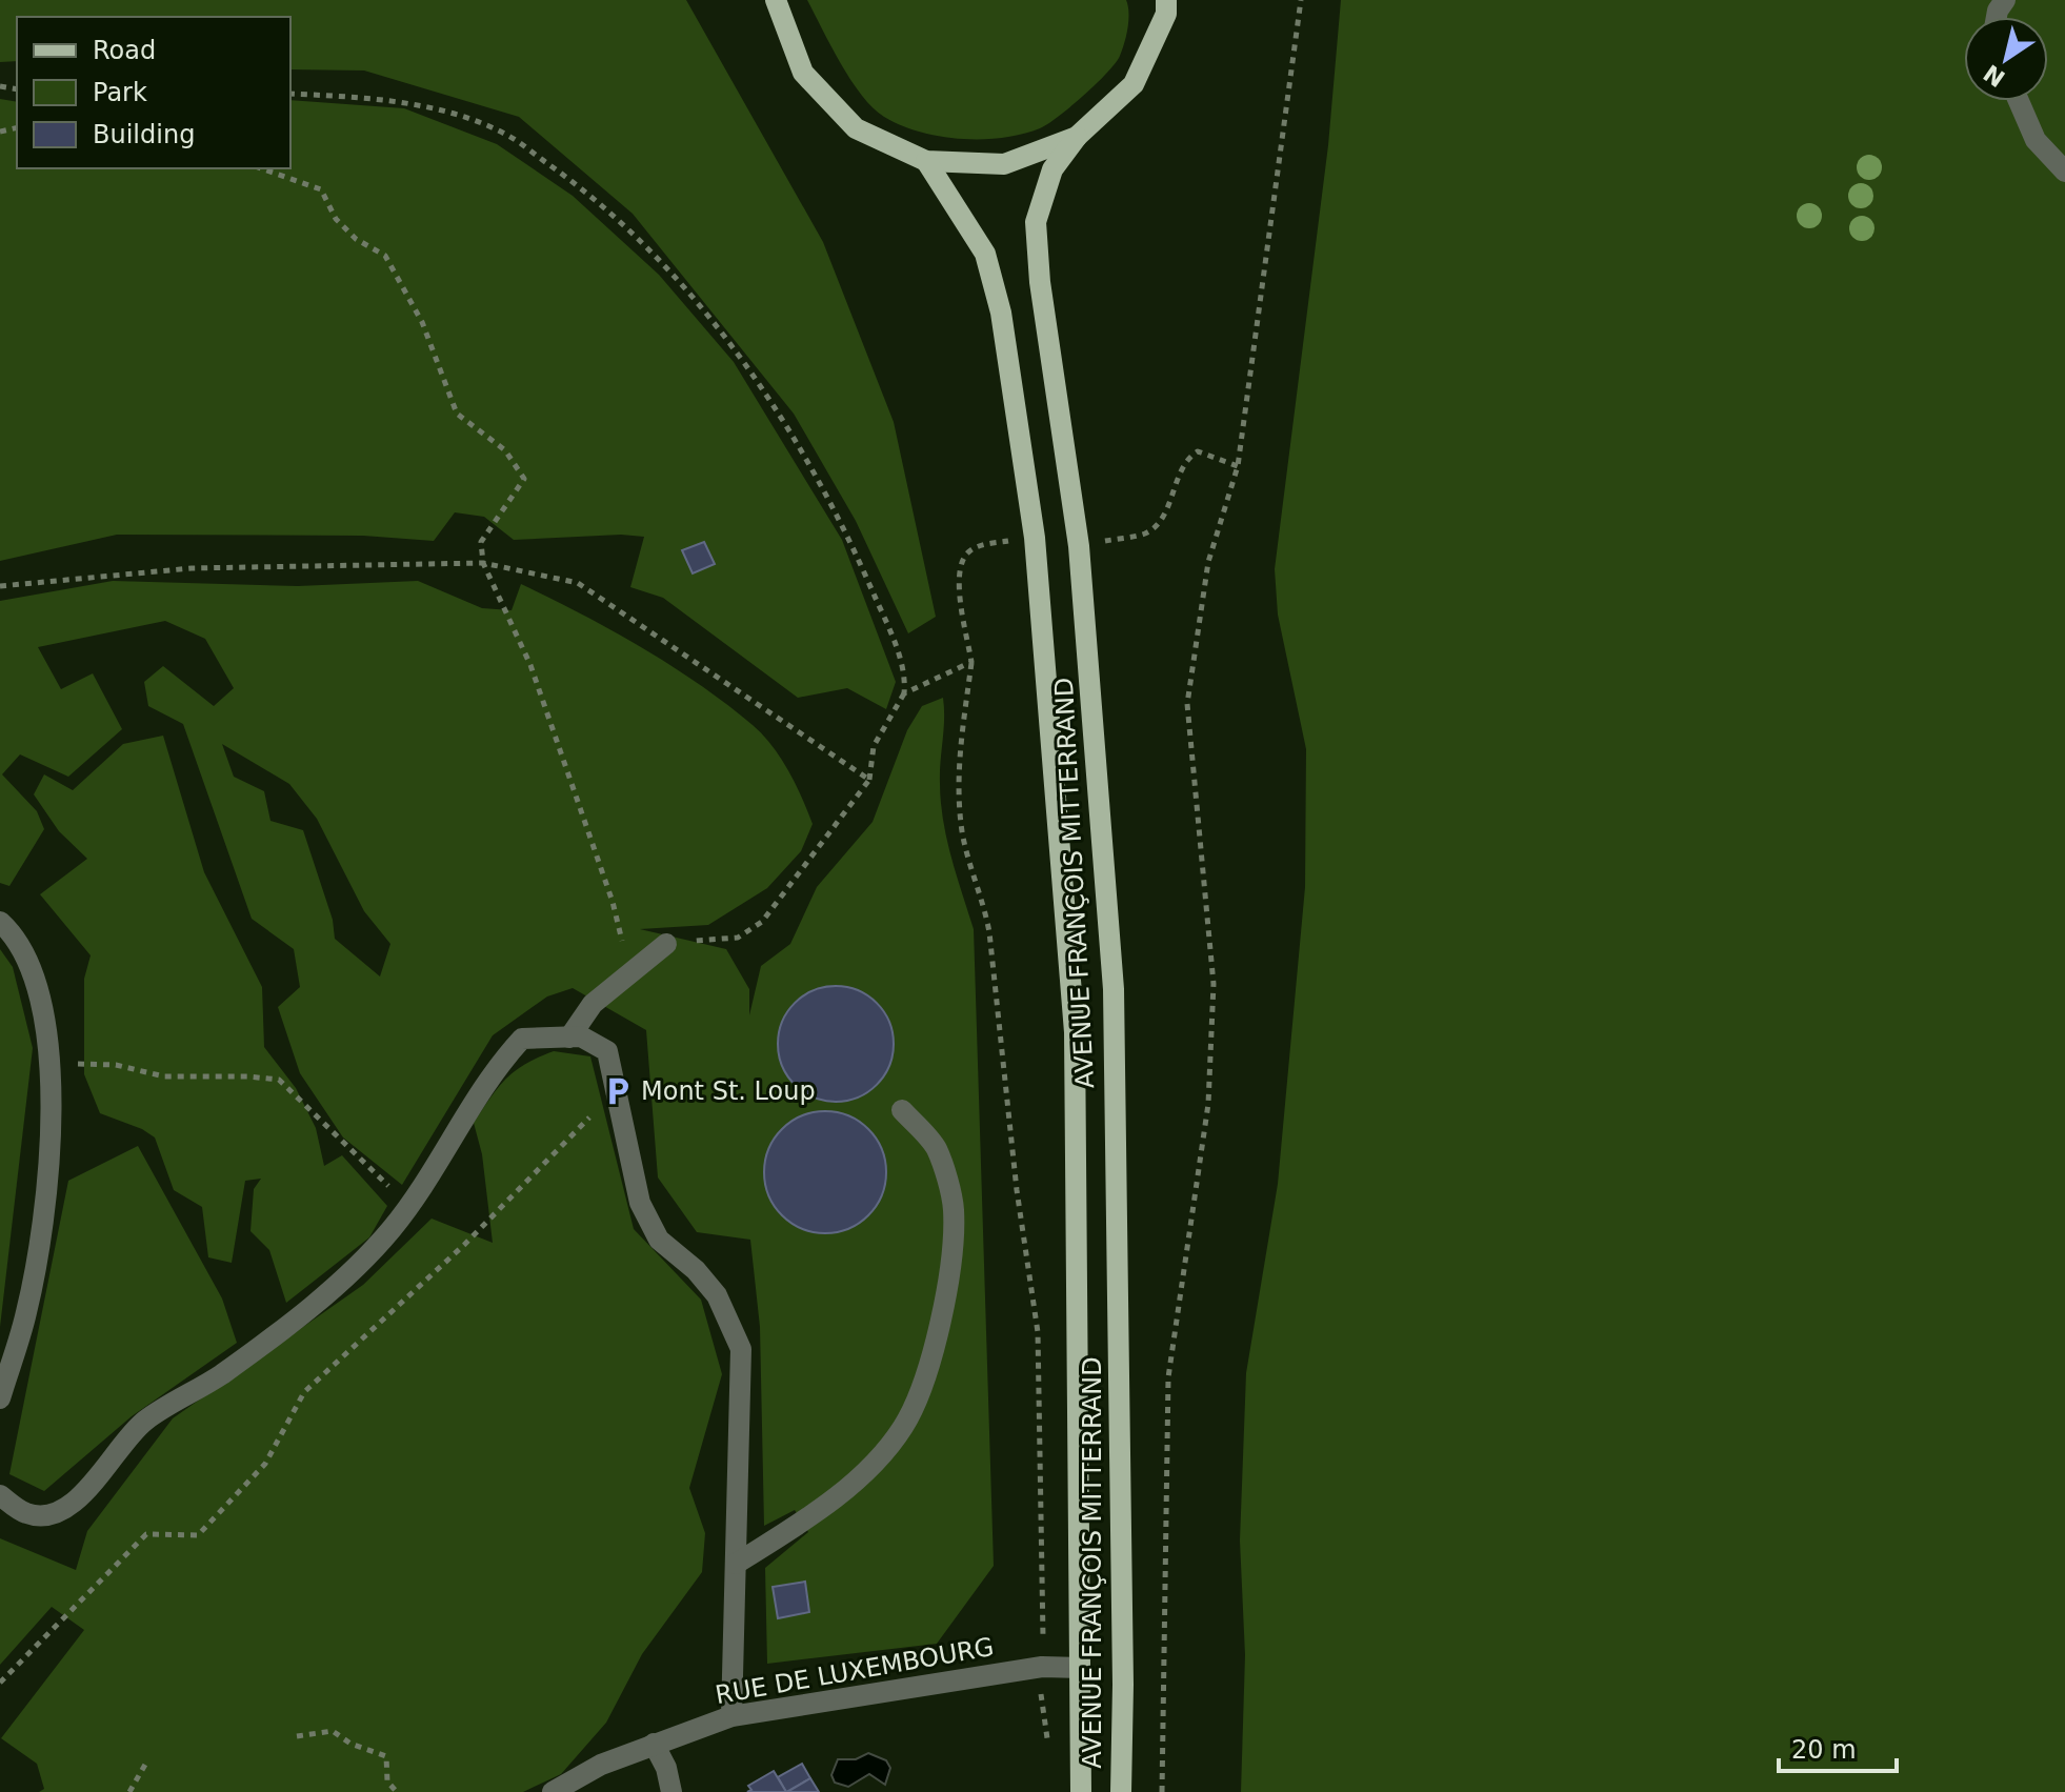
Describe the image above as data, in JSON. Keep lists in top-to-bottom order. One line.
{"streets":{"main road":["AVENUE FRANÇOIS MITTERRAND"],"street":["RUE DE LUXEMBOURG"]},"crossings":[["AVENUE FRANÇOIS MITTERRAND","RUE DE LUXEMBOURG"]],"places":{"parking":["Mont St. Loup"]},"legend":["Road","Park","Building"],"scale_bar":"20 m","north":"bottom left"}
